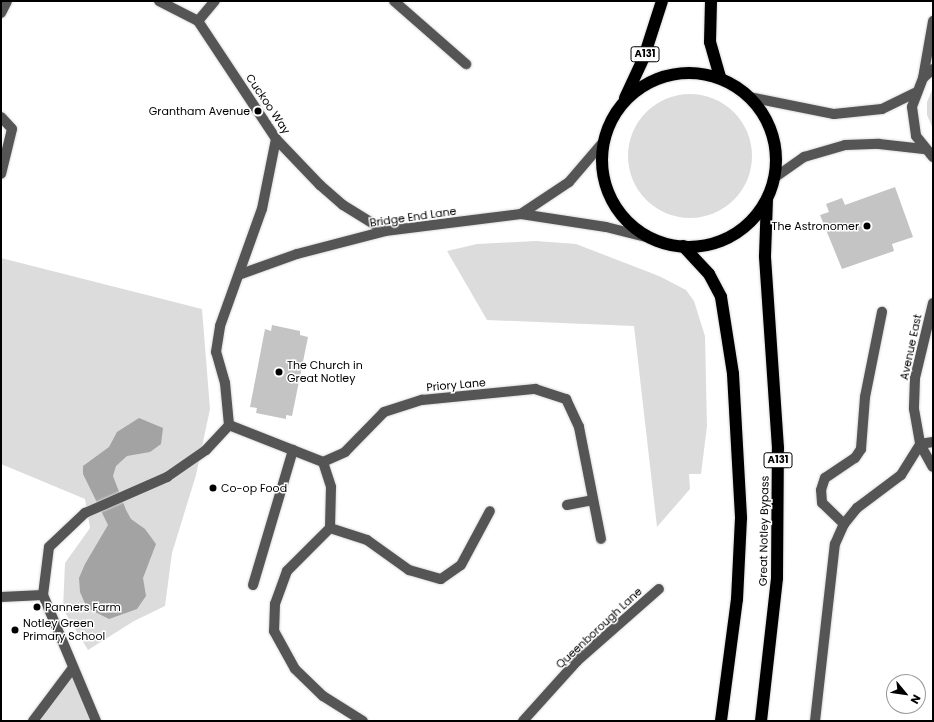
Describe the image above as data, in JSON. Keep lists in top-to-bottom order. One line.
{"streets":{"highway":["A131","Great Notley Bypass"],"street":["Cuckoo Way","Bridge End Lane","Avenue East","Priory Lane","Queenborough Lane"]},"crossings":[["Cuckoo Way","Bridge End Lane"]],"places":["Grantham Avenue","The Astronomer","The Church in Great Notley","Co-op Food","Panners Farm","Notley Green Primary School"],"north":"bottom right"}
